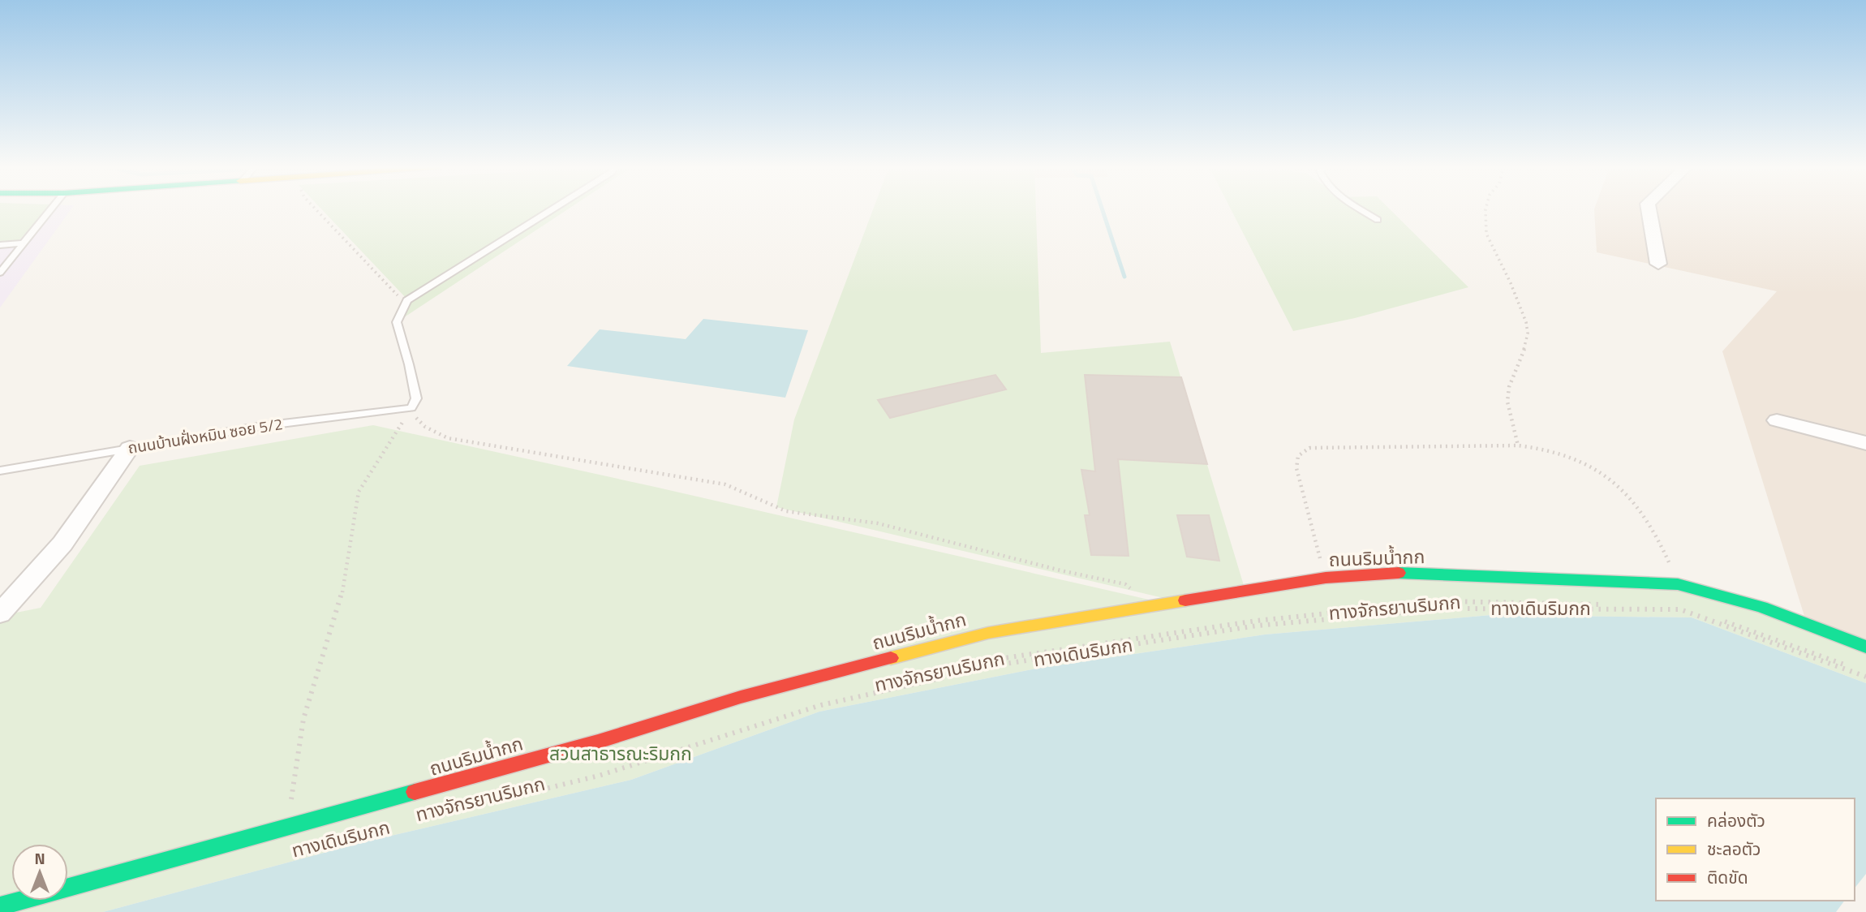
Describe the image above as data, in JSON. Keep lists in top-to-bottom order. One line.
{"streets":{"street":["ถนนริมน้ำกก"],"lane":["ถนนบ้านฝั่งหมิน ซอย 5/2"],"path":["ทางจักรยานริมกก","ทางเดินริมกก"]},"crossings":[["ทางจักรยานริมกก","ทางเดินริมกก"]],"parks":["สวนสาธารณะริมกก"],"legend":["คล่องตัว","ชะลอตัว","ติดขัด"],"north":"top"}
